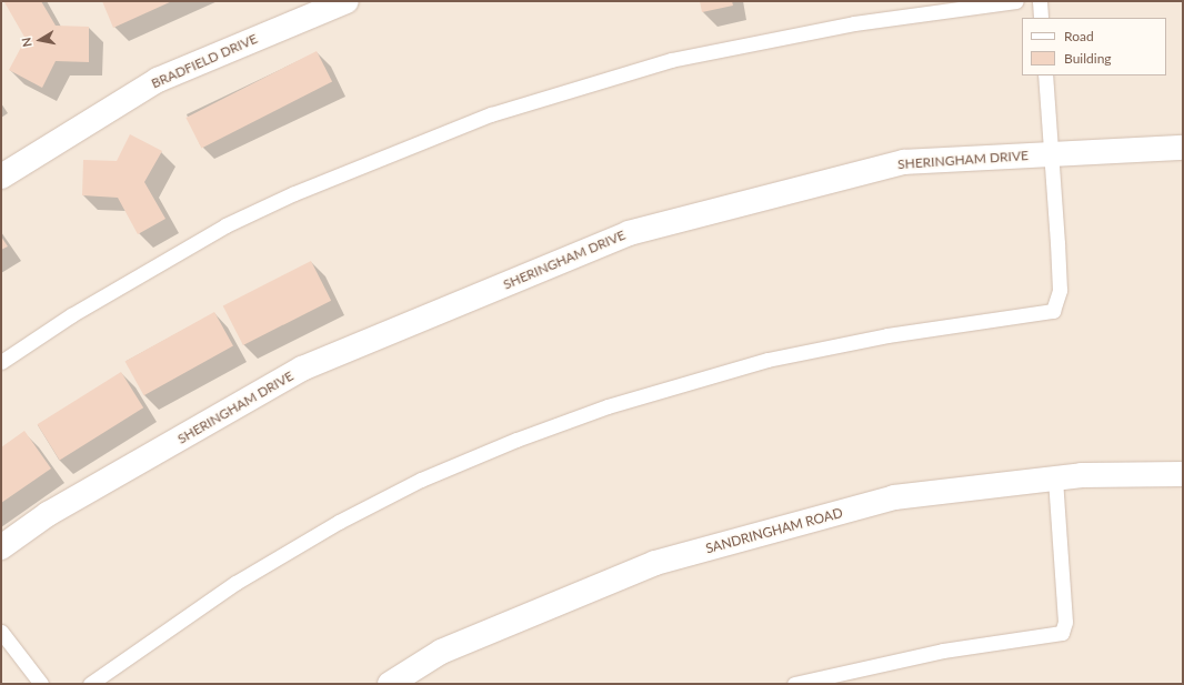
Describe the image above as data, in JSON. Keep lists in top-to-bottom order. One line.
{"streets":{"street":["BRADFIELD DRIVE","SHERINGHAM DRIVE","SANDRINGHAM ROAD"]},"legend":["Road","Building"],"north":"left"}
